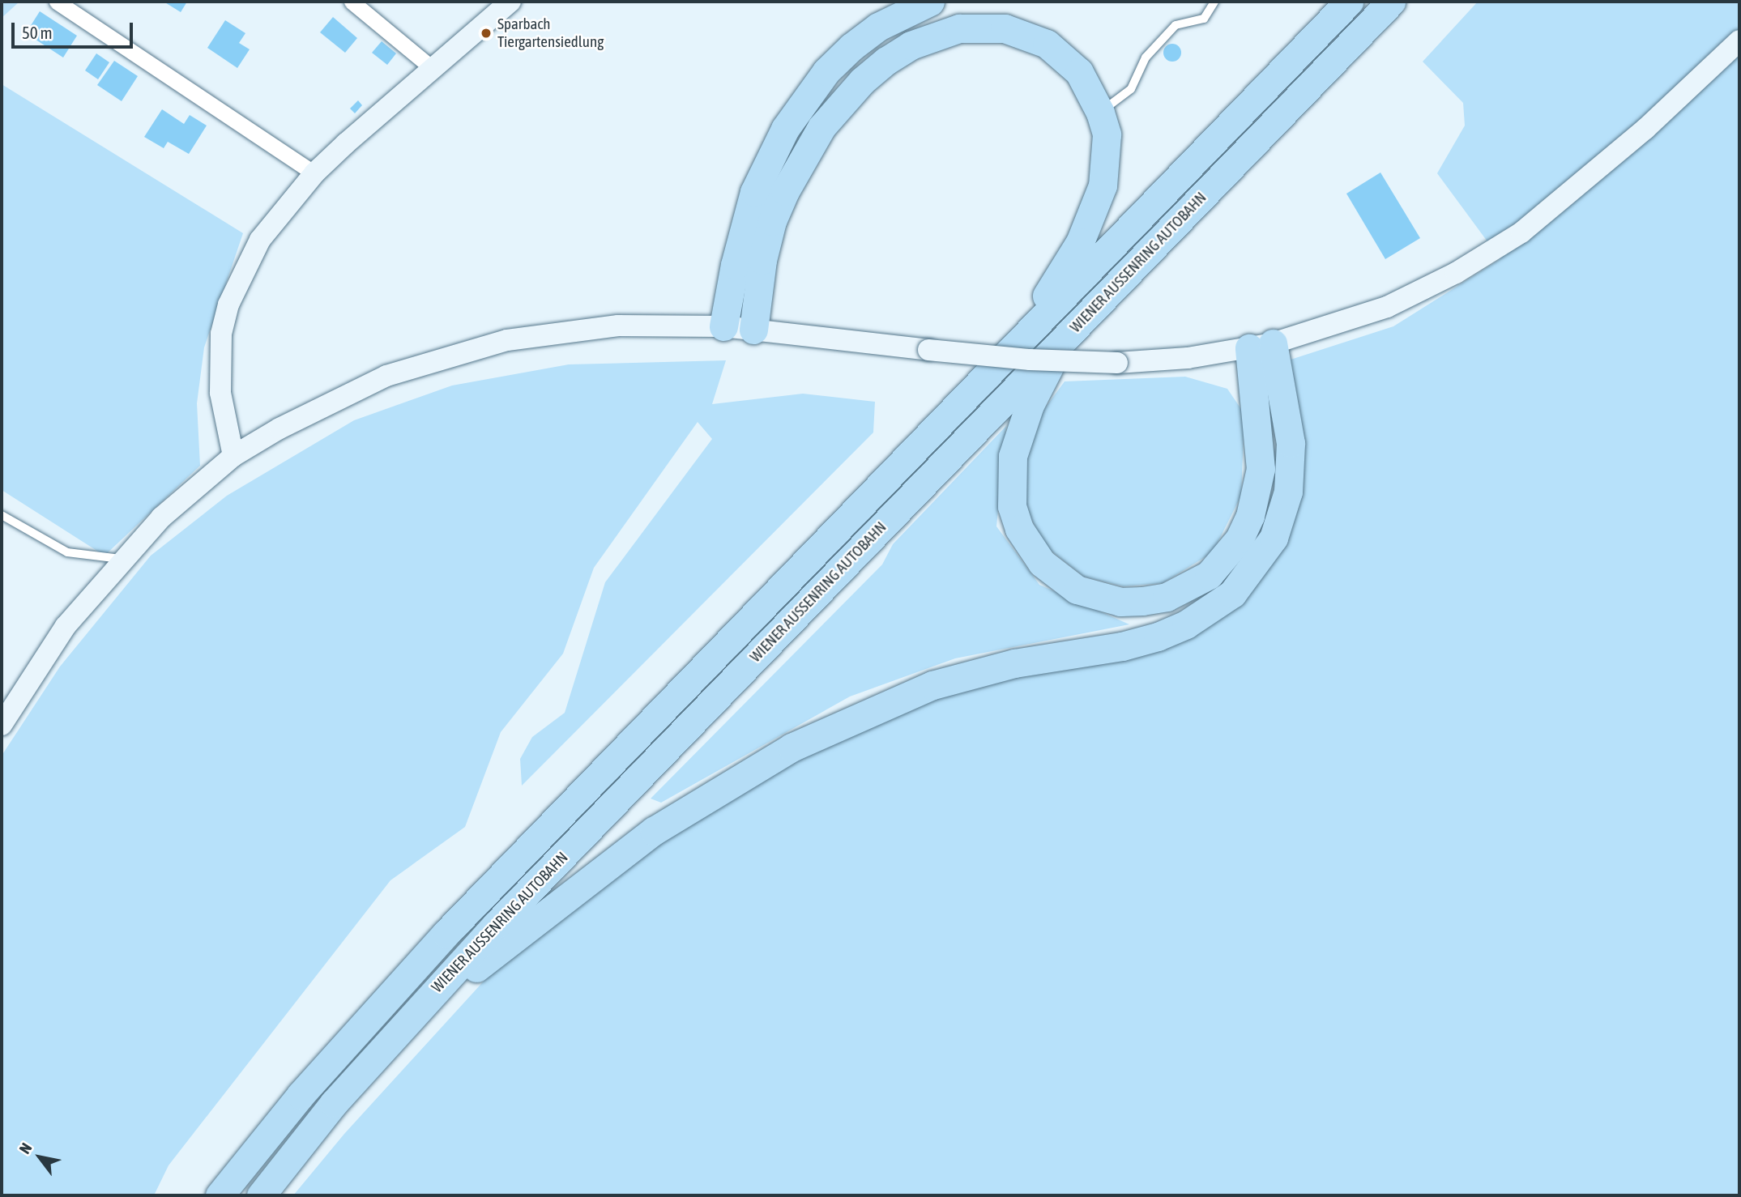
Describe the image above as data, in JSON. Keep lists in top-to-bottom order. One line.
{"streets":{"highway":["WIENER AUSSENRING AUTOBAHN"]},"places":["Sparbach Tiergartensiedlung"],"scale_bar":"50 m","north":"top left"}
